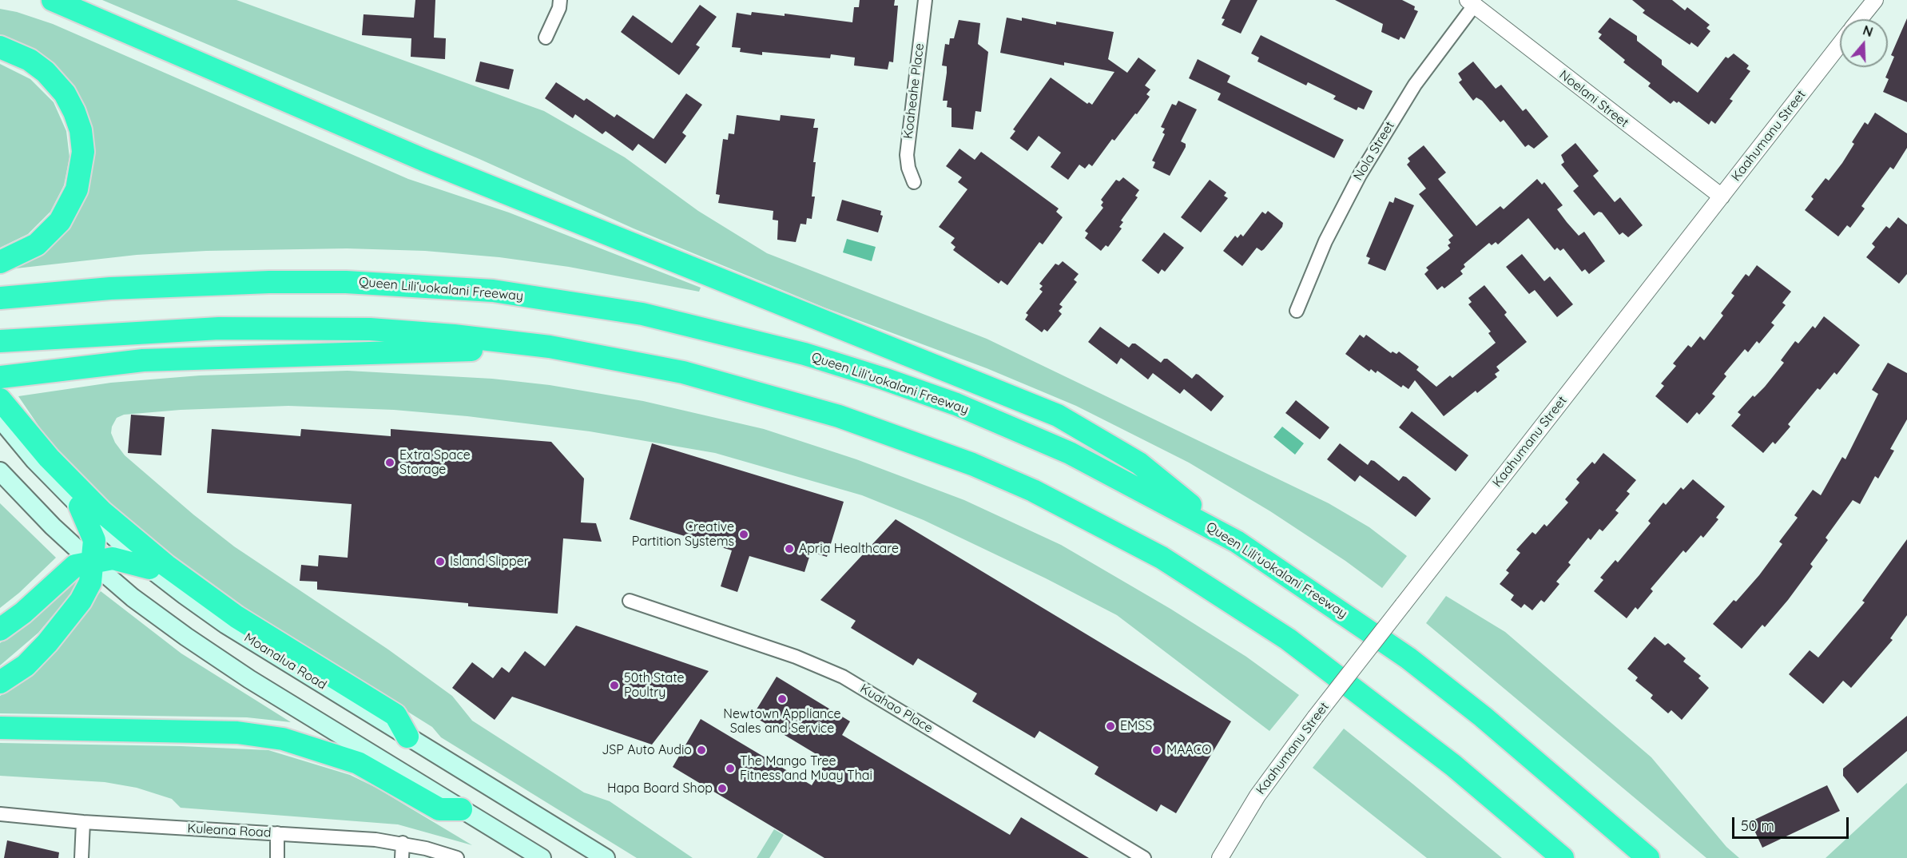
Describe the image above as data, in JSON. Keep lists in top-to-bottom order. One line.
{"streets":{"highway":["Queen Liliʻuokalani Freeway"],"main road":["Moanalua Road"],"street":["Koaheahe Place","Noelani Street","Kaahumanu Street","Nola Street","Kuahao Place","Kuleana Road"]},"crossings":[["Noelani Street","Kaahumanu Street"],["Noelani Street","Nola Street"]],"places":["Extra Space Storage","Creative Partition Systems","Apria Healthcare","Island Slipper","50th State Poultry","Newtown Appliance Sales and Service","EMSS","JSP Auto Audio","MAACO","The Mango Tree Fitness and Muay Thai","Hapa Board Shop"],"scale_bar":"50 m","north":"top"}
